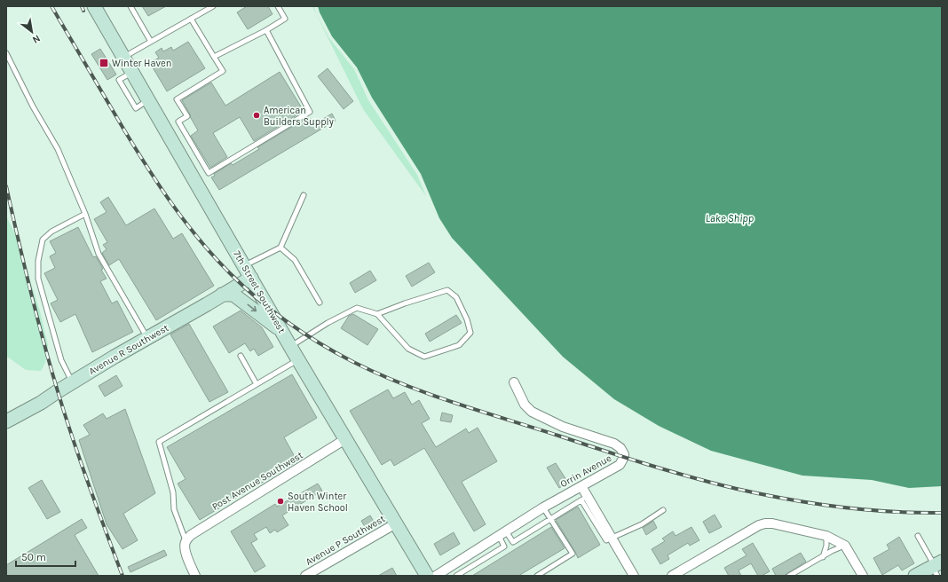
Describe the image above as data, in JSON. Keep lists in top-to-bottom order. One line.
{"streets":{"street":["7th Street Southwest","Avenue R Southwest","Orrin Avenue","Post Avenue Southwest","Avenue P Southwest"]},"crossings":[["7th Street Southwest","Avenue R Southwest"],["7th Street Southwest","Post Avenue Southwest"],["7th Street Southwest","Avenue P Southwest"]],"water":["Lake Shipp"],"places":{"transit":["Winter Haven"],"other":["American Builders Supply","South Winter Haven School"]},"scale_bar":"50 m","north":"bottom right"}
